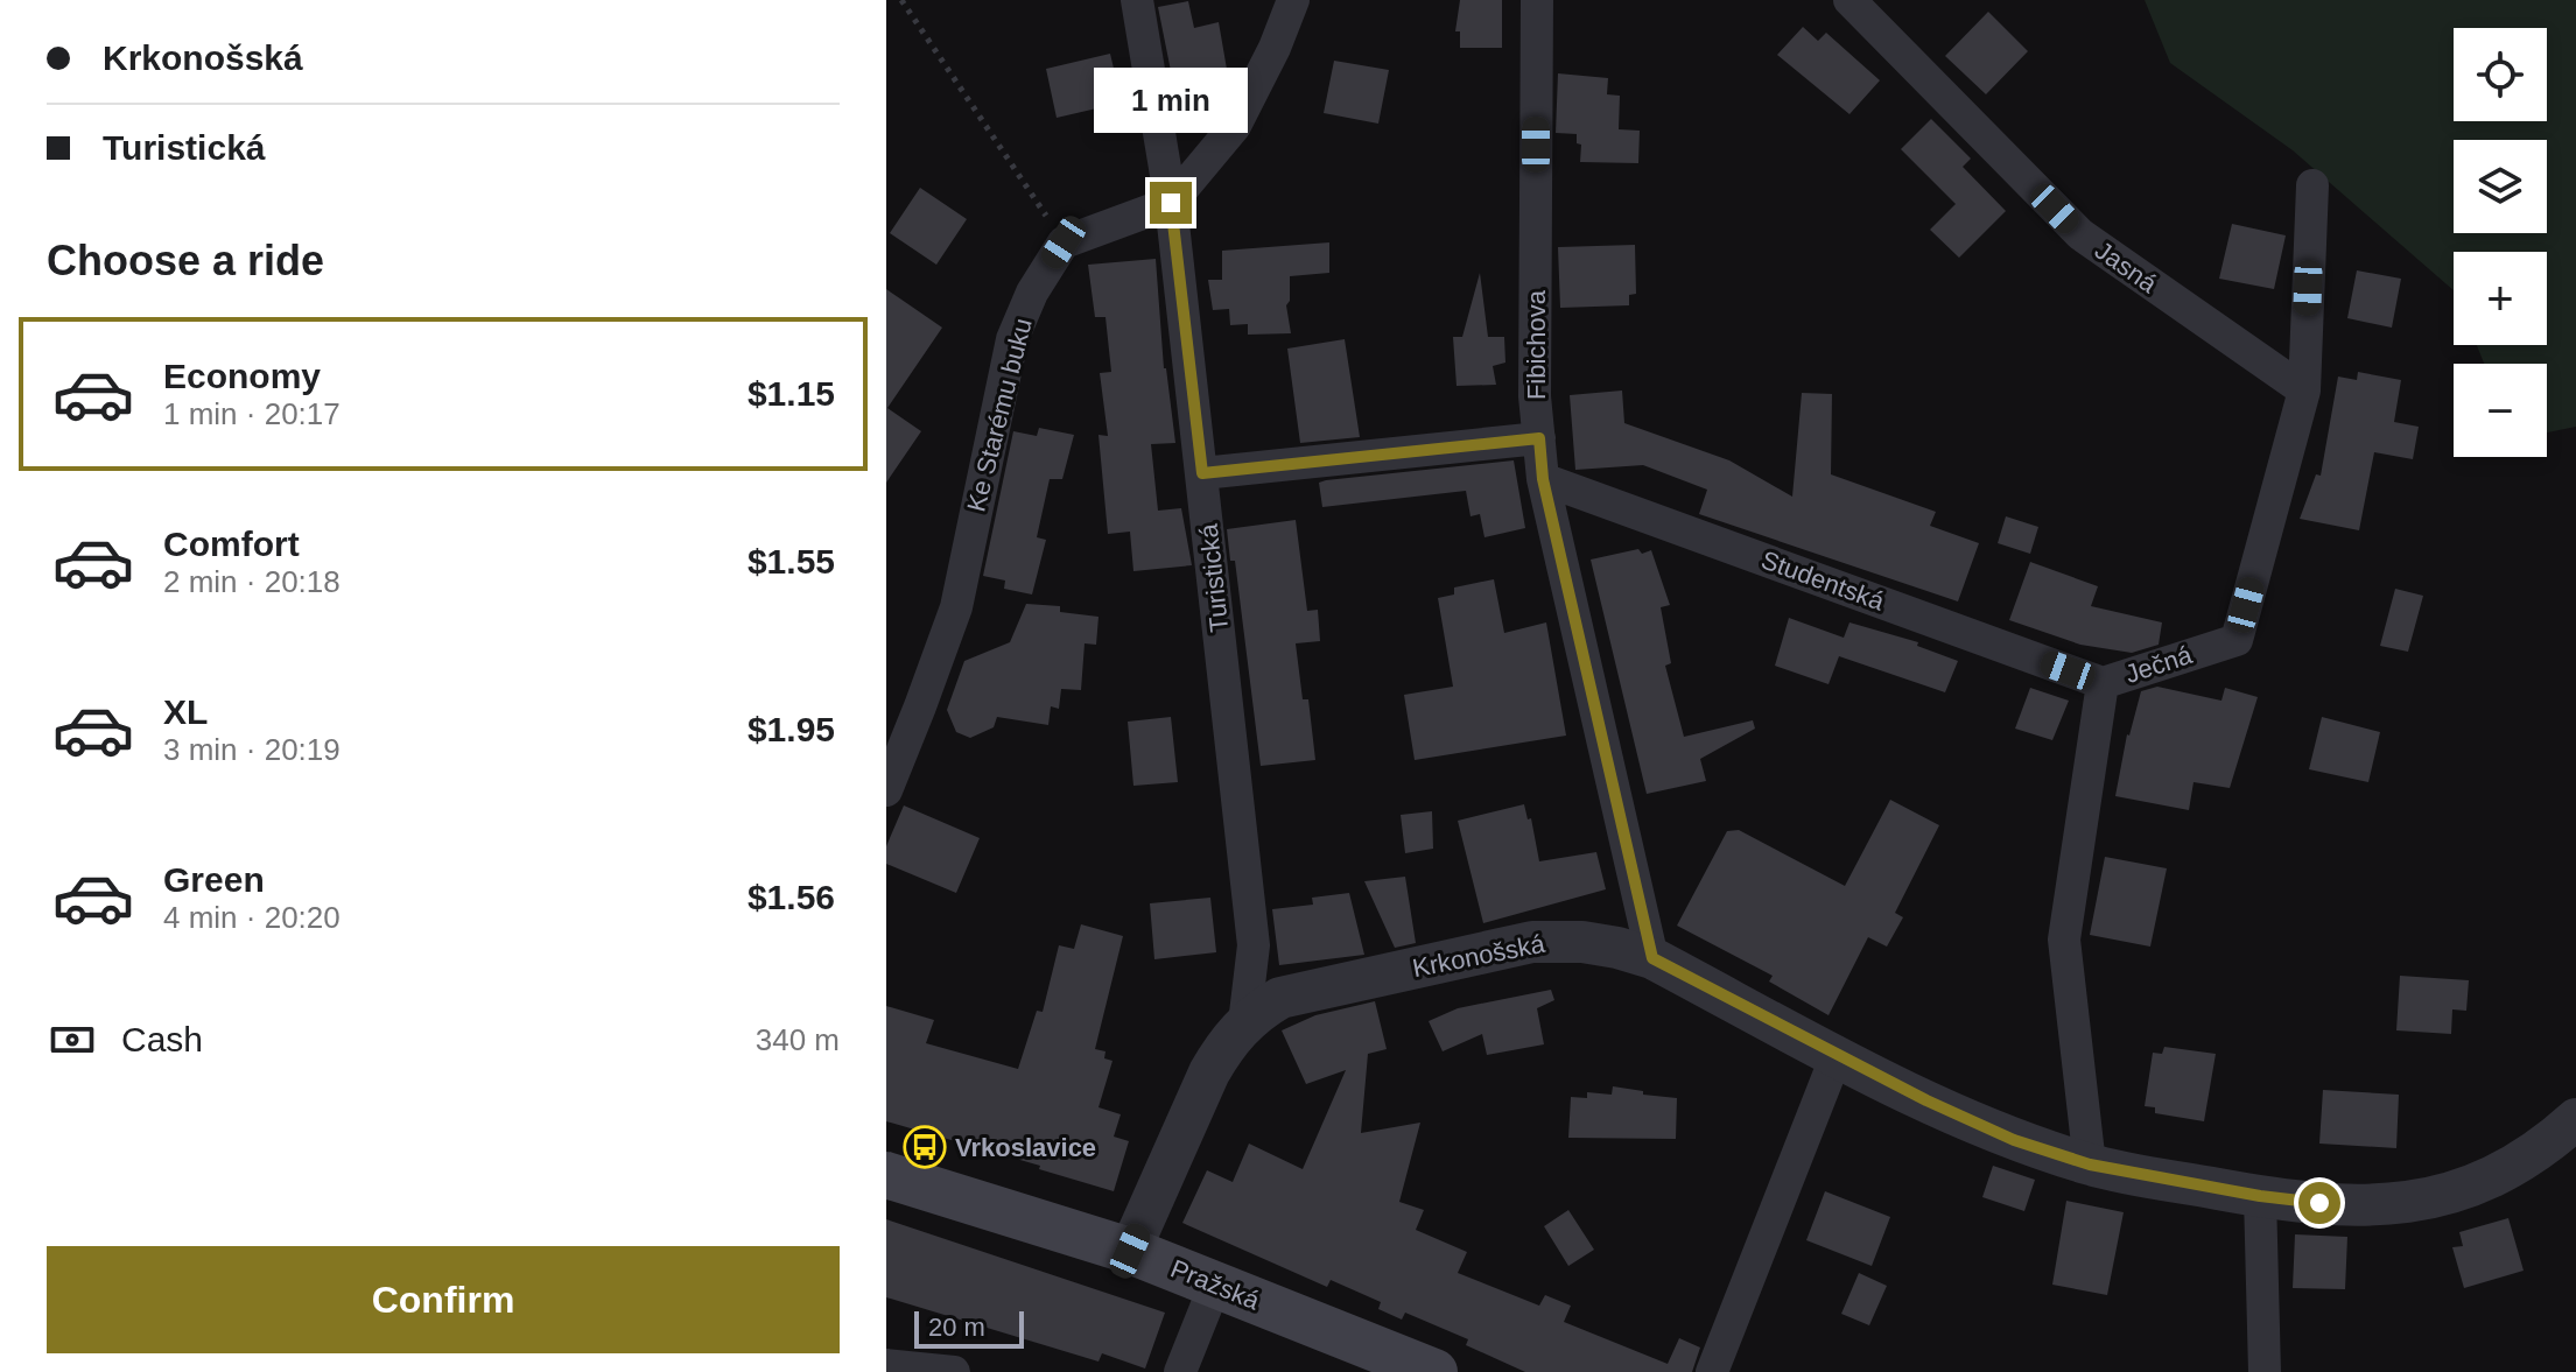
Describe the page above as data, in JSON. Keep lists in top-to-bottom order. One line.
{"streets":{"main road":["Pražská"],"street":["Jasná","Fibichova","Ke Starému buku","Turistická","Studentská","Ječná","Krkonošská"]},"crossings":[["Jasná","Ječná"],["Fibichova","Studentská"],["Fibichova","Krkonošská"],["Turistická","Krkonošská"],["Studentská","Ječná"],["Ječná","Krkonošská"],["Krkonošská","Pražská"]],"places":{"bus stop":["Vrkoslavice"]},"scale_bar":"20 m","page":{"banner":["Krkonošská","Turistická"],"map_buttons":["+","−"],"bubble":"1 min","heading":"Choose a ride","list":[{"name":"Economy","note":"1 min · 20:17","value":"$1.15"},{"name":"Comfort","note":"2 min · 20:18","value":"$1.55"},{"name":"XL","note":"3 min · 20:19","value":"$1.95"},{"name":"Green","note":"4 min · 20:20","value":"$1.56"}],"pay":["Cash","340 m"],"buttons":"Confirm","scale":"20 m"}}
